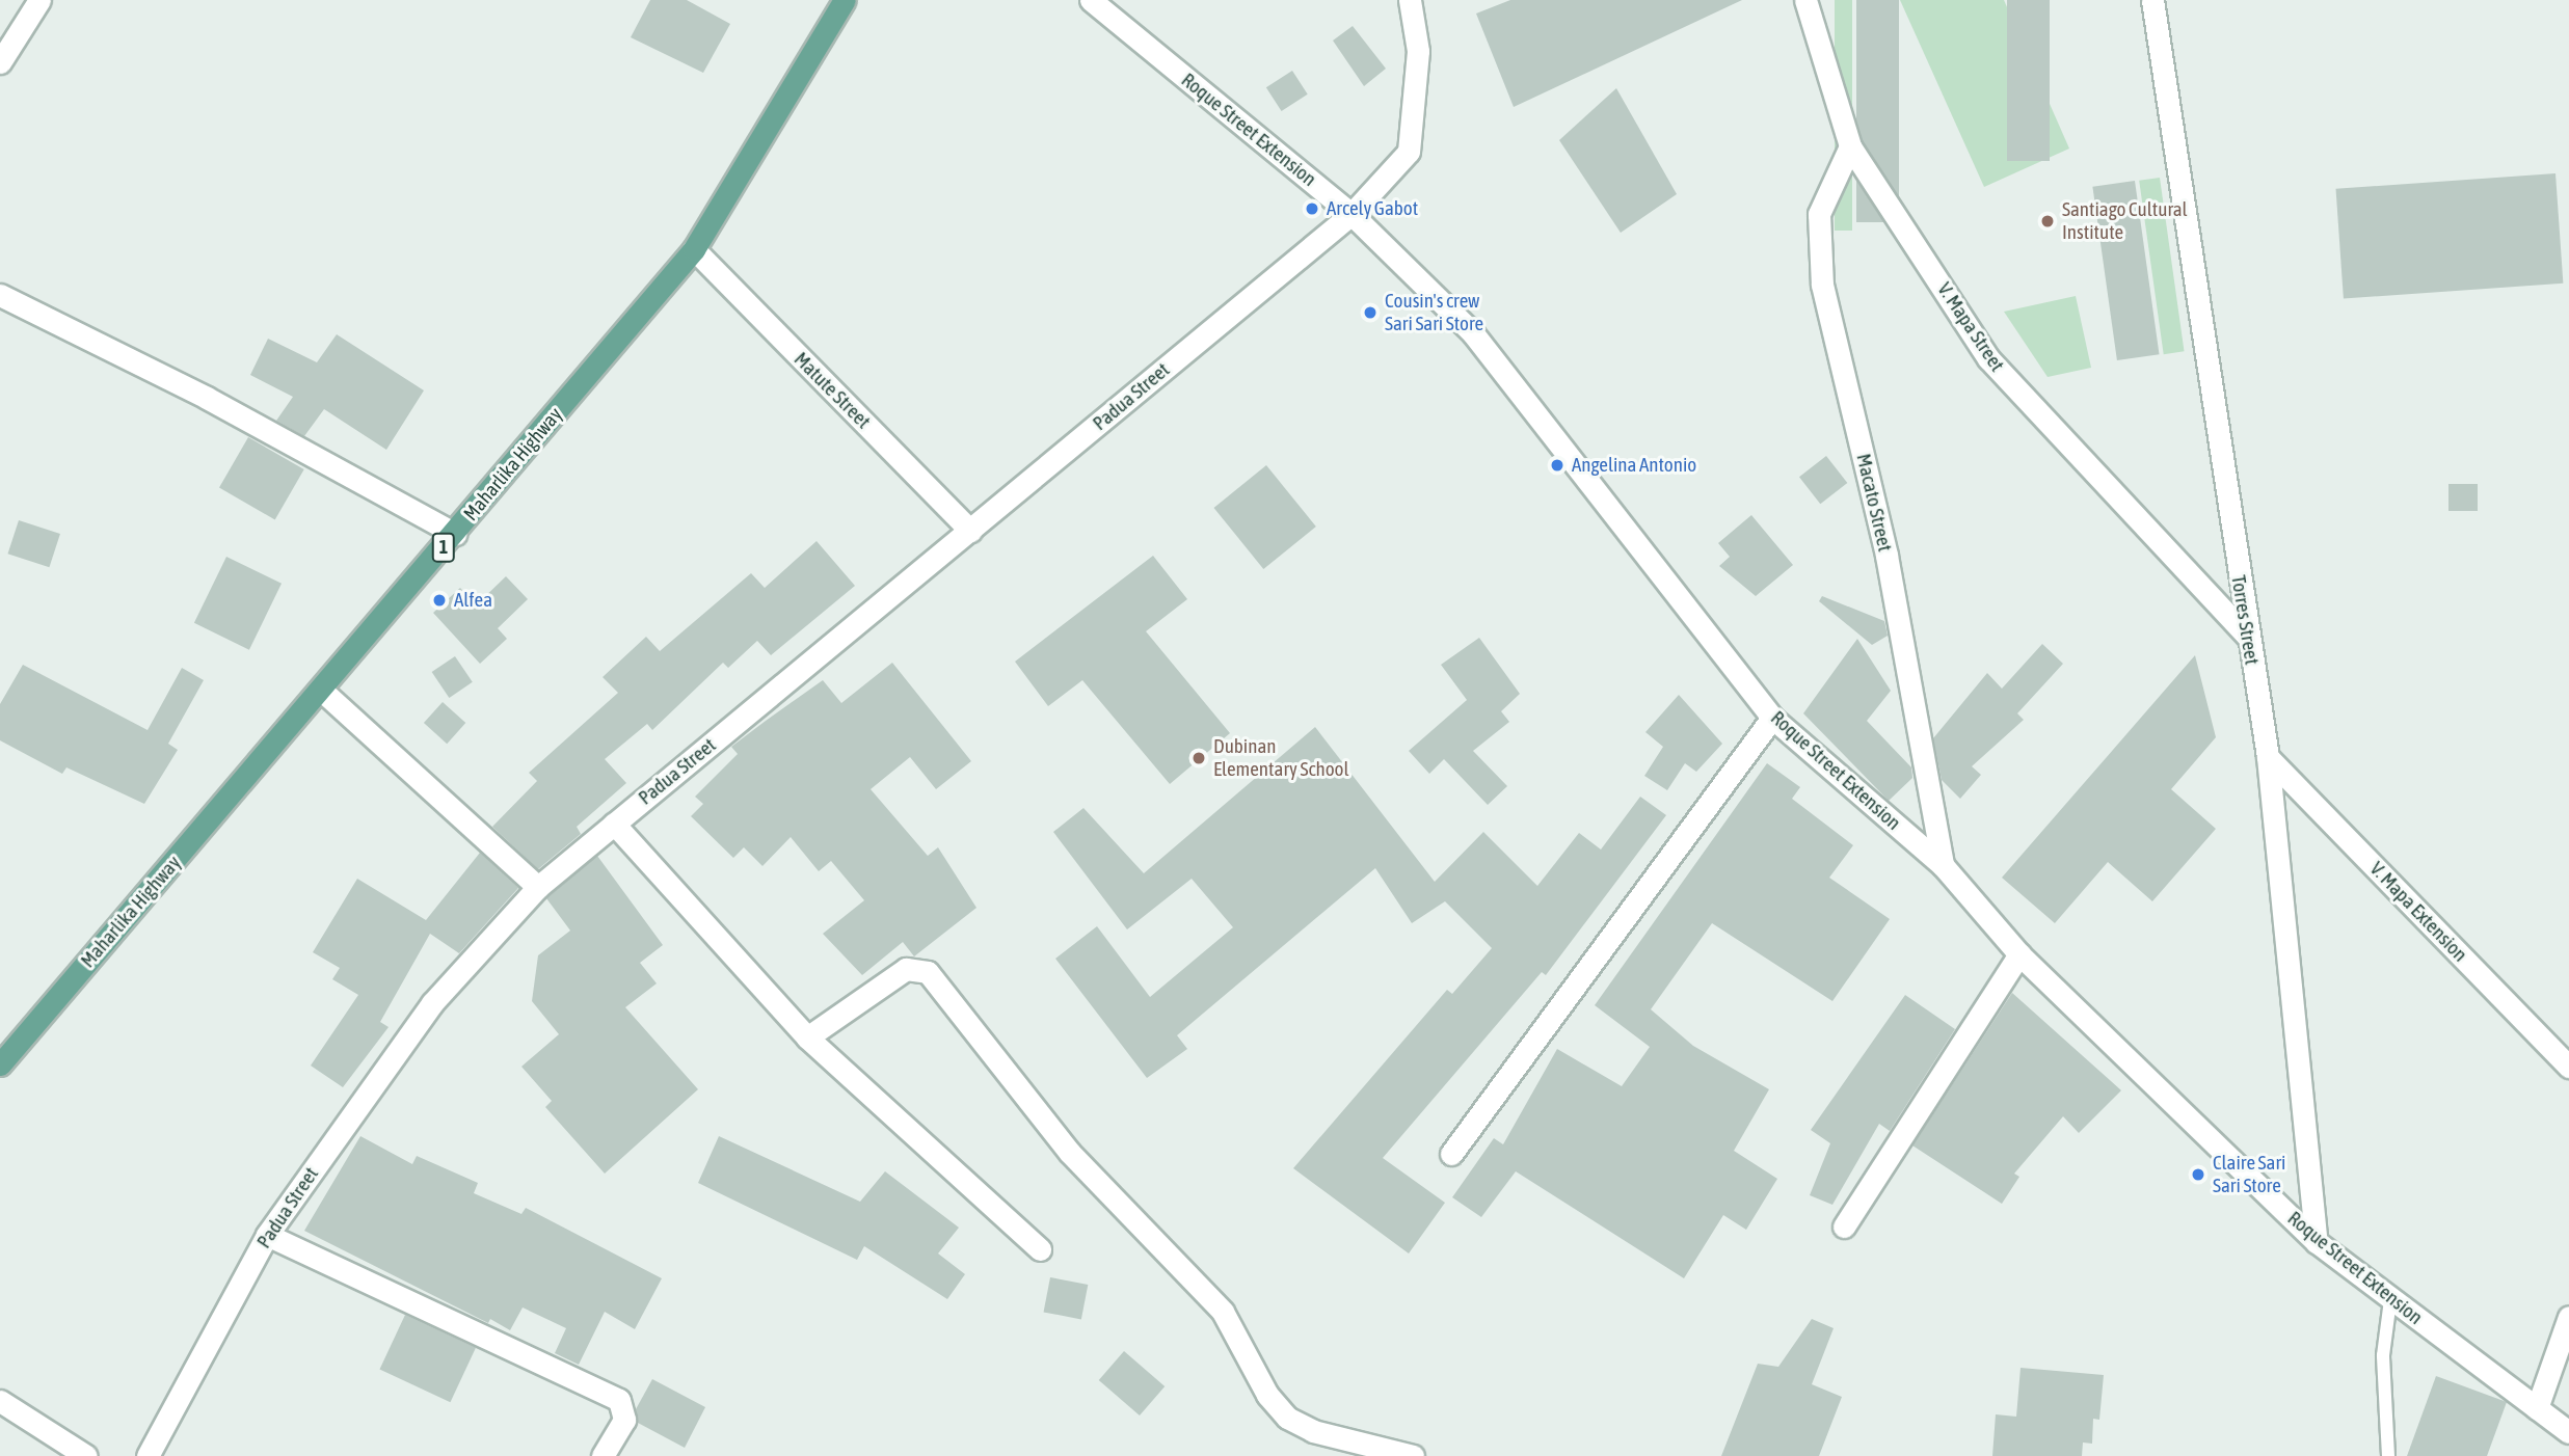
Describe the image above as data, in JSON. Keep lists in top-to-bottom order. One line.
{"streets":{"main road":["Maharlika Highway","1"],"street":["Roque Street Extension","V. Mapa Street","Matute Street","Padua Street","Macato Street","Torres Street","V. Mapa Extension"]},"crossings":[["Roque Street Extension","Padua Street"],["Roque Street Extension","Macato Street"],["Roque Street Extension","Torres Street"],["V. Mapa Street","Macato Street"],["V. Mapa Street","Torres Street"],["Matute Street","Padua Street"],["Matute Street","Maharlika Highway"],["Torres Street","V. Mapa Extension"]],"places":["Arcely Gabot","Santiago Cultural Institute","Cousin's crew Sari Sari Store","Angelina Antonio","Alfea","Dubinan Elementary School","Claire Sari Sari Store"]}
